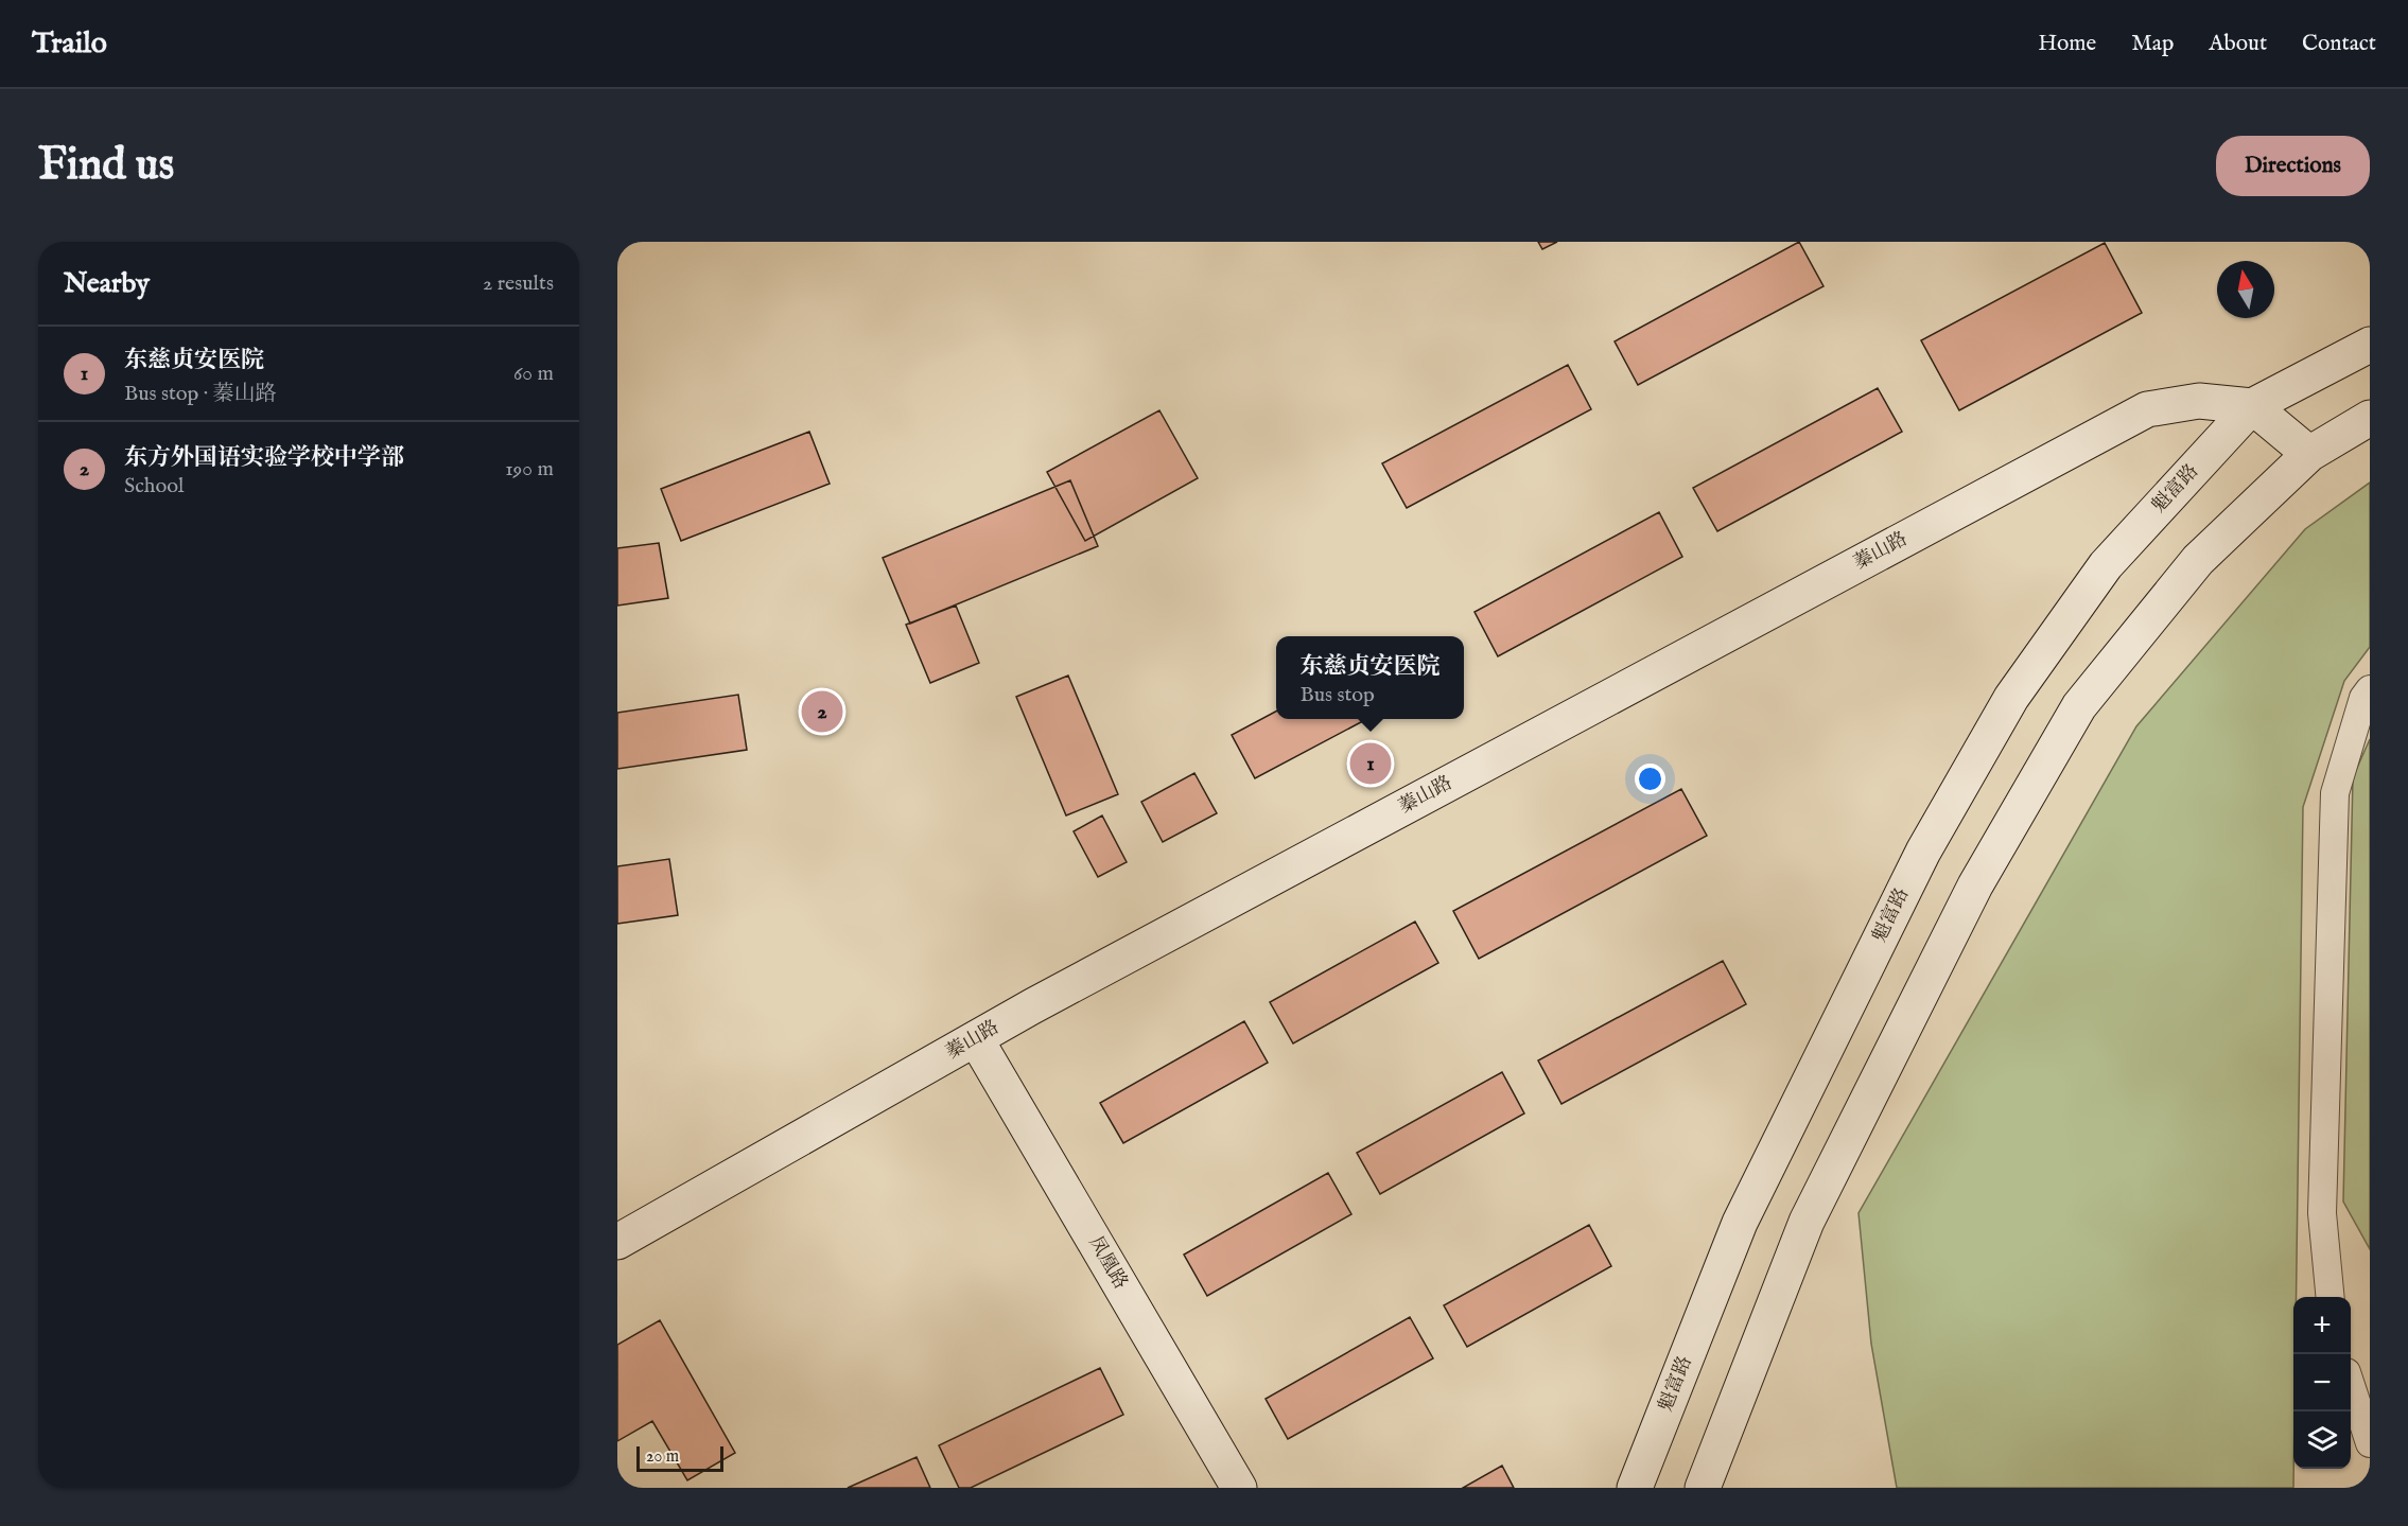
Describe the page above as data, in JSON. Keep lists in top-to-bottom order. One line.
{"streets":{"main road":["魁富路","蓁山路","凤凰路"]},"crossings":[["魁富路","蓁山路"],["蓁山路","凤凰路"]],"scale_bar":"20 m","north":"top","page":{"header":"Trailo","nav":["Home","Map","About","Contact"],"buttons":"Directions","title":"Find us","heading":["Nearby","2 results"],"list":[{"mark":"1","name":"东慈贞安医院","note":"Bus stop · 蓁山路","value":"60 m"},{"mark":"2","name":"东方外国语实验学校中学部","note":"School","value":"190 m"}],"popup":["东慈贞安医院","Bus stop"],"pins":["2","1"],"map_buttons":["+","−"],"scale":"20 m"}}
